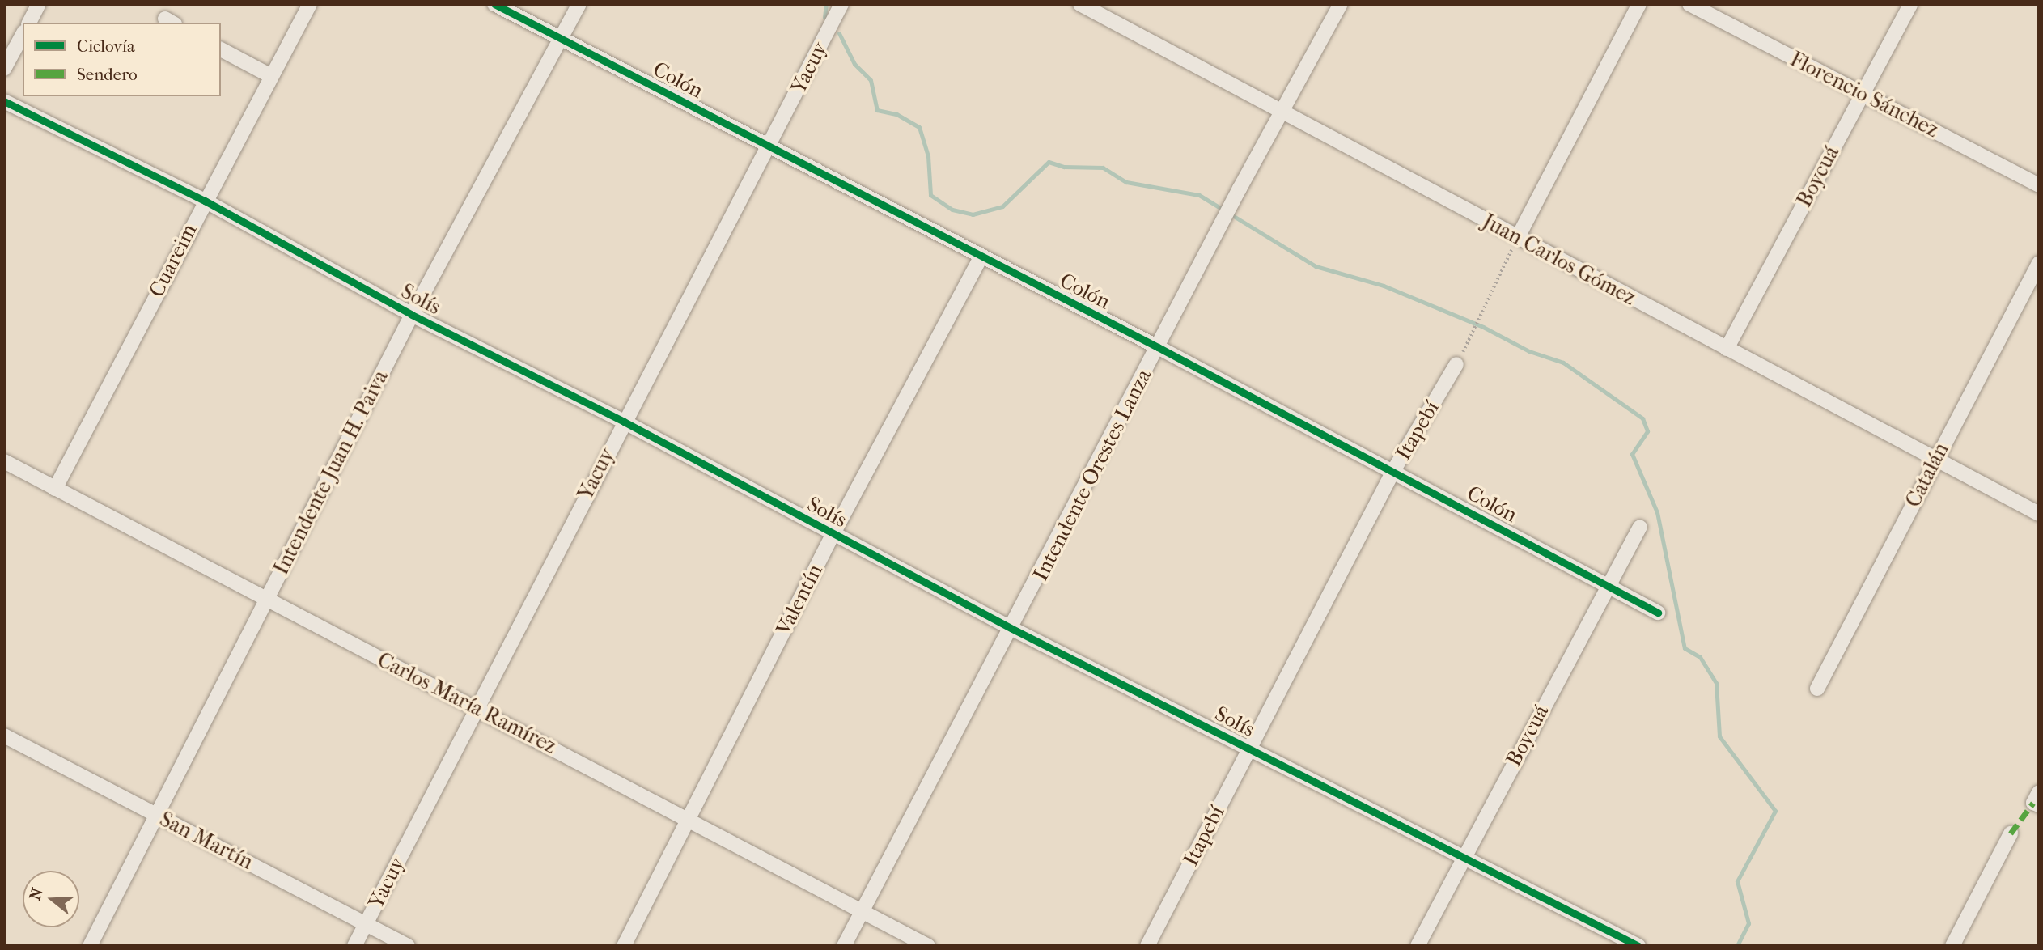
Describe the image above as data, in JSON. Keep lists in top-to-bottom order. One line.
{"streets":{"street":["Yacuy","Colón","Florencio Sánchez","Boycuá","Juan Carlos Gómez","Cuareim","Solís","Itapebí","Intendente Juan H. Paiva","Intendente Orestes Lanza","Catalán","Valentín","Carlos María Ramírez","San Martín"]},"crossings":[["Yacuy","Colón"],["Yacuy","Solís"],["Yacuy","Carlos María Ramírez"],["Yacuy","San Martín"],["Colón","Boycuá"],["Colón","Itapebí"],["Colón","Intendente Juan H. Paiva"],["Colón","Intendente Orestes Lanza"],["Colón","Valentín"],["Florencio Sánchez","Boycuá"],["Boycuá","Juan Carlos Gómez"],["Boycuá","Solís"],["Juan Carlos Gómez","Intendente Orestes Lanza"],["Juan Carlos Gómez","Catalán"],["Cuareim","Solís"],["Cuareim","Carlos María Ramírez"],["Solís","Itapebí"],["Solís","Intendente Juan H. Paiva"],["Solís","Intendente Orestes Lanza"],["Solís","Valentín"],["Intendente Juan H. Paiva","Carlos María Ramírez"],["Intendente Juan H. Paiva","San Martín"],["Intendente Orestes Lanza","Carlos María Ramírez"],["Valentín","Carlos María Ramírez"]],"legend":["Ciclovía","Sendero"],"north":"left"}
